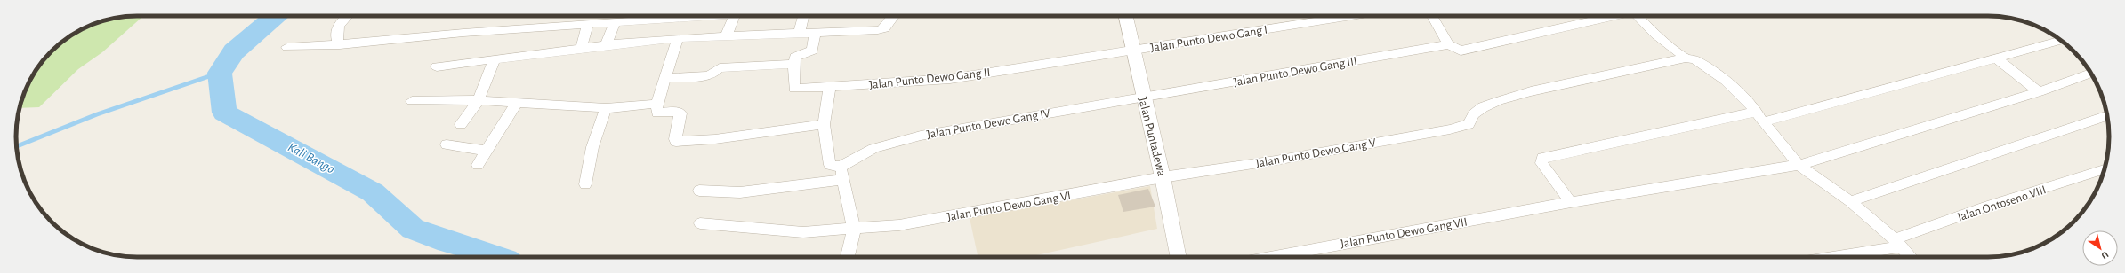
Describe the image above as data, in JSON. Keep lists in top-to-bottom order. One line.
{"streets":{"street":["Jalan Punto Dewo Gang I","Jalan Punto Dewo Gang III","Jalan Punto Dewo Gang II","Jalan Punto Dewo Gang IV","Jalan Puntadewa","Jalan Punto Dewo Gang V","Jalan Ontoseno VIII","Jalan Punto Dewo Gang VI","Jalan Punto Dewo Gang VII"]},"crossings":[["Jalan Punto Dewo Gang I","Jalan Punto Dewo Gang II"],["Jalan Punto Dewo Gang I","Jalan Puntadewa"],["Jalan Punto Dewo Gang III","Jalan Punto Dewo Gang IV"],["Jalan Punto Dewo Gang III","Jalan Puntadewa"],["Jalan Punto Dewo Gang II","Jalan Puntadewa"],["Jalan Punto Dewo Gang IV","Jalan Puntadewa"],["Jalan Puntadewa","Jalan Punto Dewo Gang V"],["Jalan Puntadewa","Jalan Punto Dewo Gang VI"],["Jalan Punto Dewo Gang V","Jalan Punto Dewo Gang VI"]],"water":["Kali Bango"],"north":"bottom right"}
